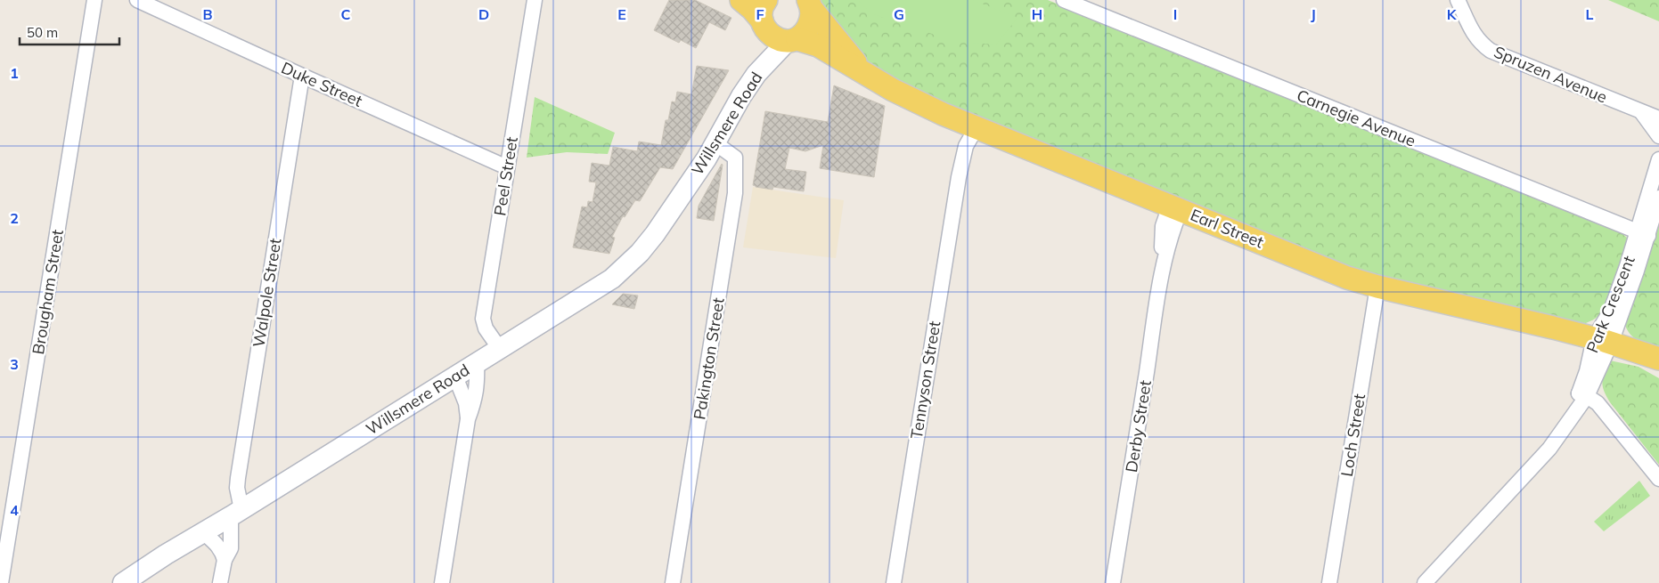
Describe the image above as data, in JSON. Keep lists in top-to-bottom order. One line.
{"streets":{"main road":["Willsmere Road","Earl Street"],"street":["Spruzen Avenue","Duke Street","Carnegie Avenue","Peel Street","Brougham Street","Walpole Street","Park Crescent","Pakington Street","Tennyson Street","Derby Street","Loch Street"]},"crossings":[["Duke Street","Peel Street"],["Duke Street","Walpole Street"],["Carnegie Avenue","Park Crescent"],["Willsmere Road","Peel Street"],["Willsmere Road","Earl Street"],["Willsmere Road","Walpole Street"],["Willsmere Road","Pakington Street"],["Earl Street","Park Crescent"],["Earl Street","Tennyson Street"],["Earl Street","Derby Street"],["Earl Street","Loch Street"]],"scale_bar":"50 m","grid":{"columns":["B","C","D","E","F","G","H","I","J","K","L"],"rows":["1","2","3","4"]}}
